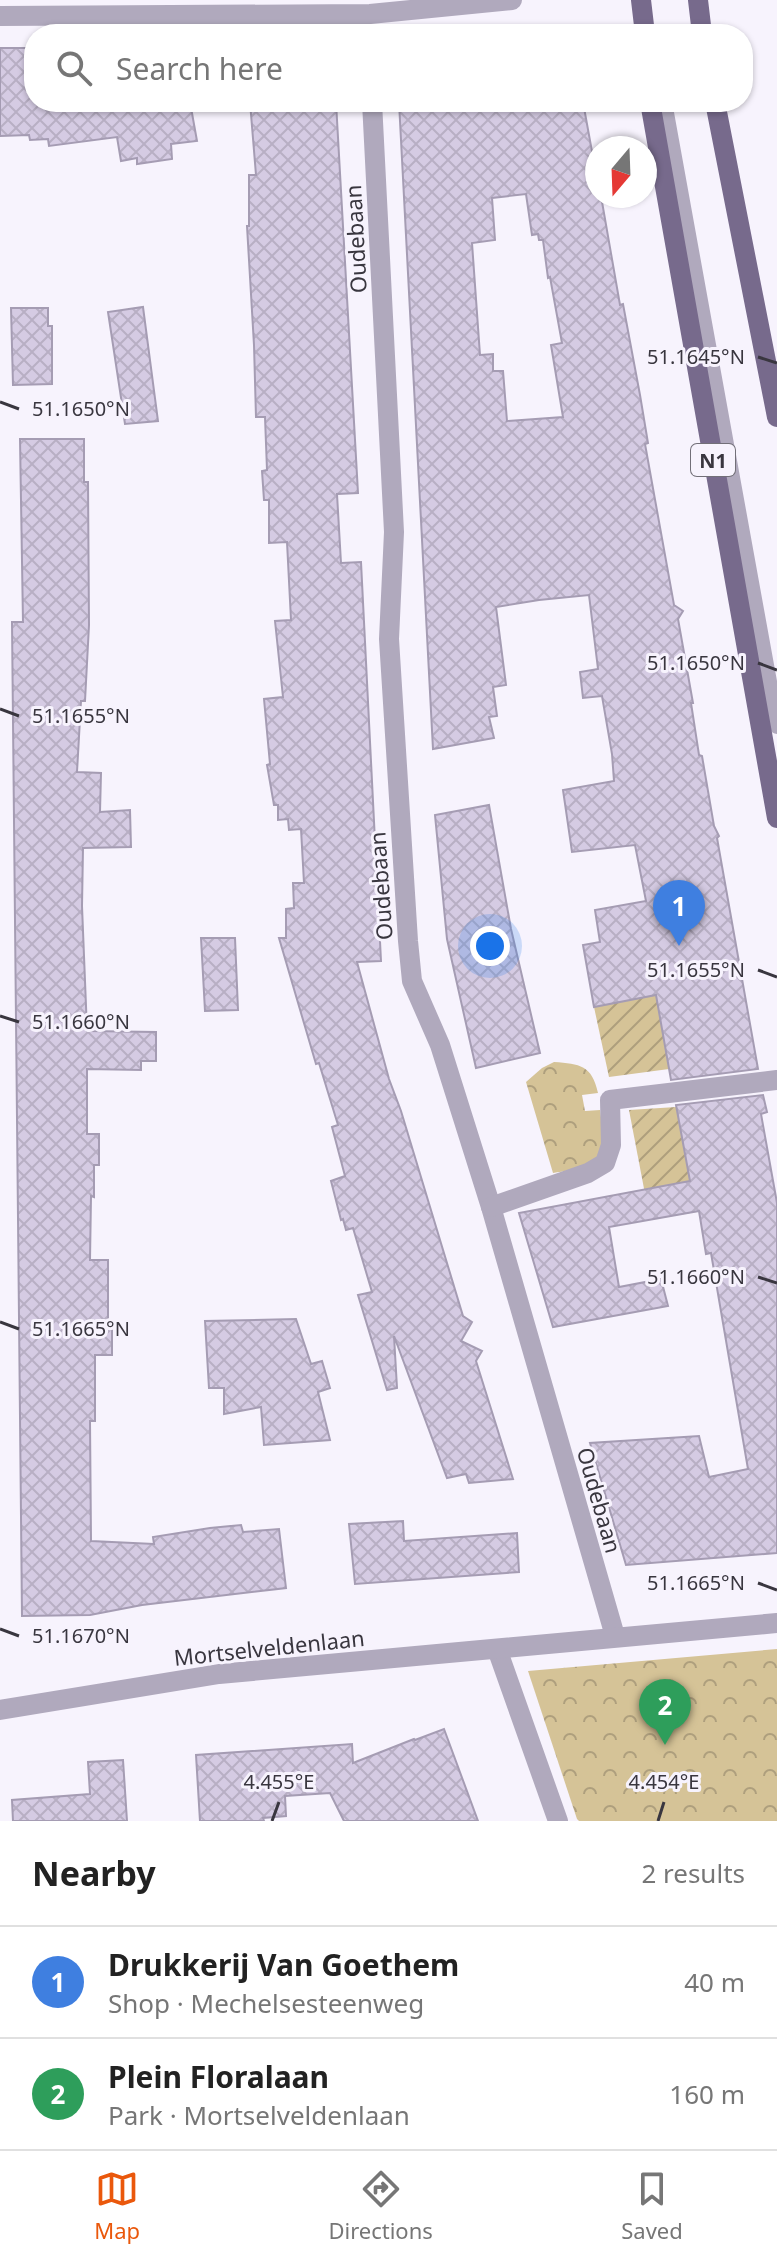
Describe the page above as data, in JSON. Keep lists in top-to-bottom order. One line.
{"streets":{"main road":["N1"],"street":["Oudebaan","Mortselveldenlaan"]},"crossings":[["Oudebaan","Mortselveldenlaan"]],"north":"bottom","page":{"search":"Search here","pins":["1","2"],"heading":["Nearby","2 results"],"list":[{"mark":"1","name":"Drukkerij Van Goethem","note":"Shop · Mechelsesteenweg","value":"40 m"},{"mark":"2","name":"Plein Floralaan","note":"Park · Mortselveldenlaan","value":"160 m"}],"nav":["Map","Directions","Saved"]},"coordinates":["51.1645°N","51.1650°N","51.1655°N","51.1660°N","51.1665°N","51.1670°N","4.455°E","4.454°E"]}
